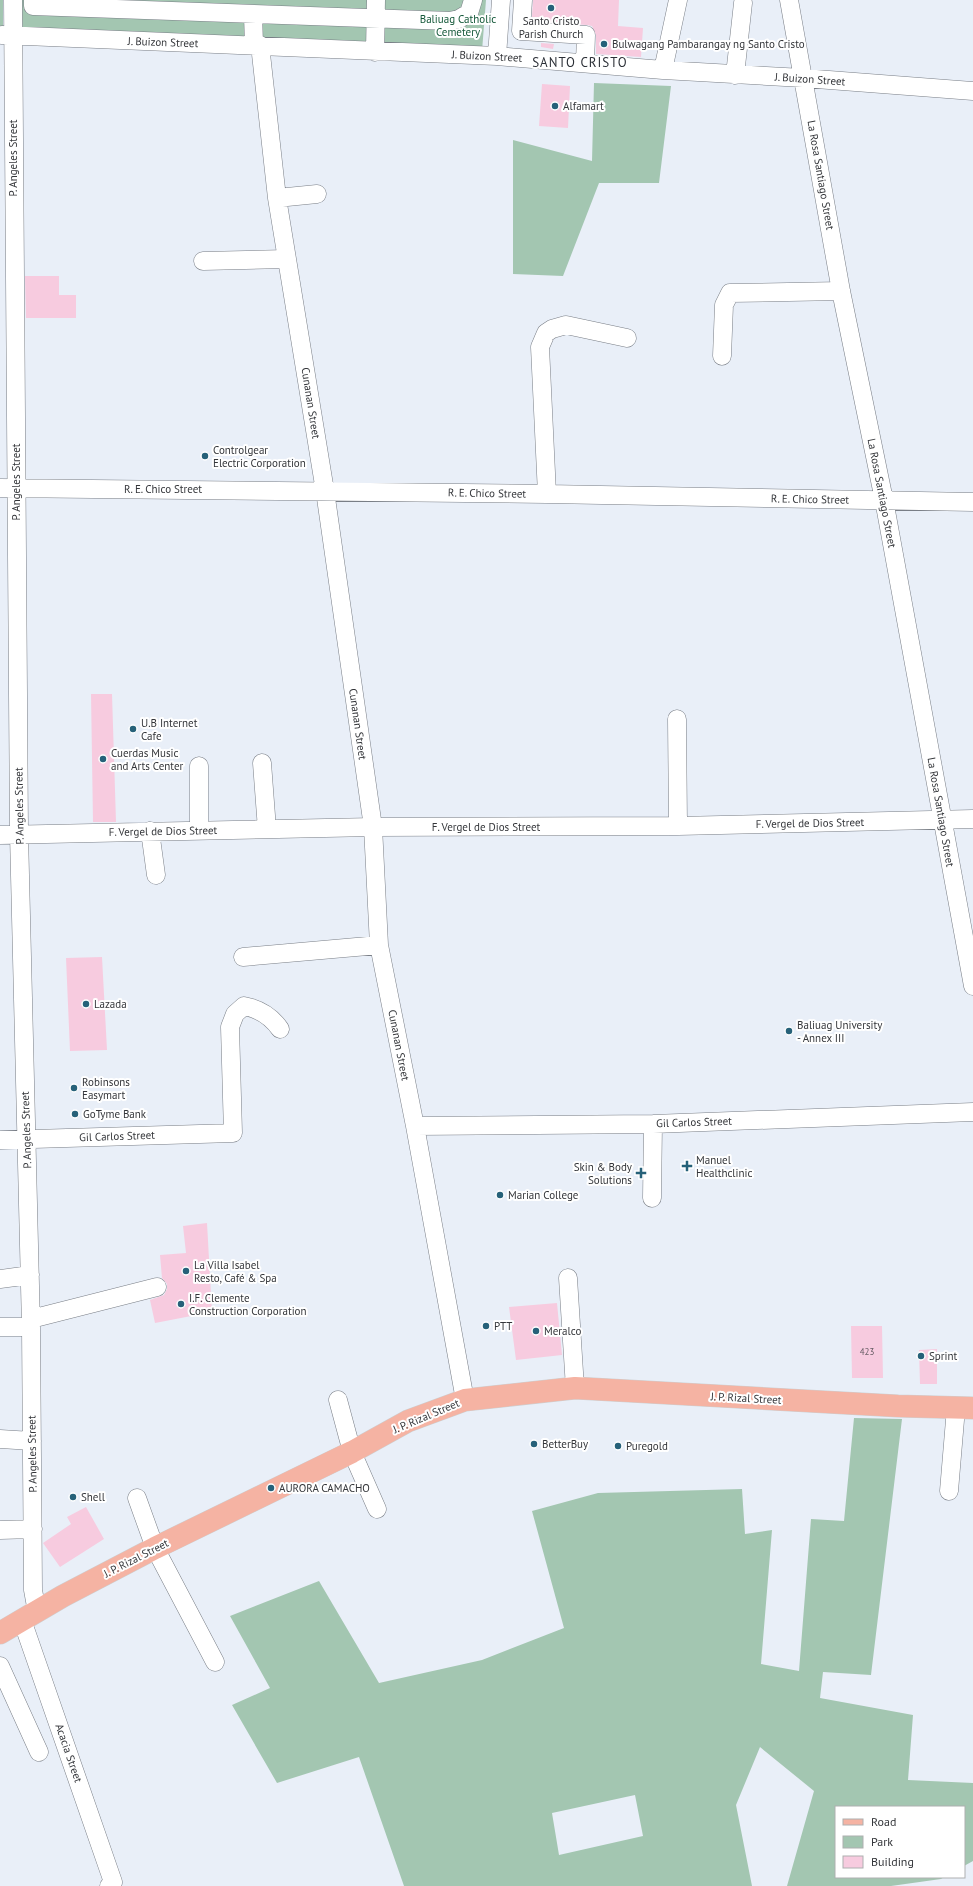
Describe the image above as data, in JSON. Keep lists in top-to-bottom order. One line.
{"streets":{"main road":["J. P. Rizal Street"],"street":["J. Buizon Street","P. Angeles Street","La Rosa Santiago Street","Cunanan Street","R. E. Chico Street","F. Vergel de Dios Street","Gil Carlos Street","Acacia Street"]},"crossings":[["J. Buizon Street","P. Angeles Street"],["J. Buizon Street","La Rosa Santiago Street"],["J. Buizon Street","Cunanan Street"],["P. Angeles Street","R. E. Chico Street"],["P. Angeles Street","F. Vergel de Dios Street"],["P. Angeles Street","Gil Carlos Street"],["P. Angeles Street","J. P. Rizal Street"],["P. Angeles Street","Acacia Street"],["La Rosa Santiago Street","R. E. Chico Street"],["La Rosa Santiago Street","F. Vergel de Dios Street"],["Cunanan Street","R. E. Chico Street"],["Cunanan Street","F. Vergel de Dios Street"],["Cunanan Street","Gil Carlos Street"],["Cunanan Street","J. P. Rizal Street"],["J. P. Rizal Street","Acacia Street"]],"districts":["SANTO CRISTO"],"parks":["Baliuag Catholic Cemetery"],"places":{"other":["Santo Cristo Parish Church","Bulwagang Pambarangay ng Santo Cristo","Alfamart","Controlgear Electric Corporation","U.B Internet Cafe","Cuerdas Music and Arts Center","Lazada","Baliuag University - Annex III","Robinsons Easymart","GoTyme Bank","Marian College","La Villa Isabel Resto, Café & Spa","I.F. Clemente Construction Corporation","PTT","Meralco","Sprint","BetterBuy","Puregold","AURORA CAMACHO","Shell"],"health":["Manuel Healthclinic","Skin & Body Solutions"]},"house_numbers":["423"],"legend":["Road","Park","Building"]}
